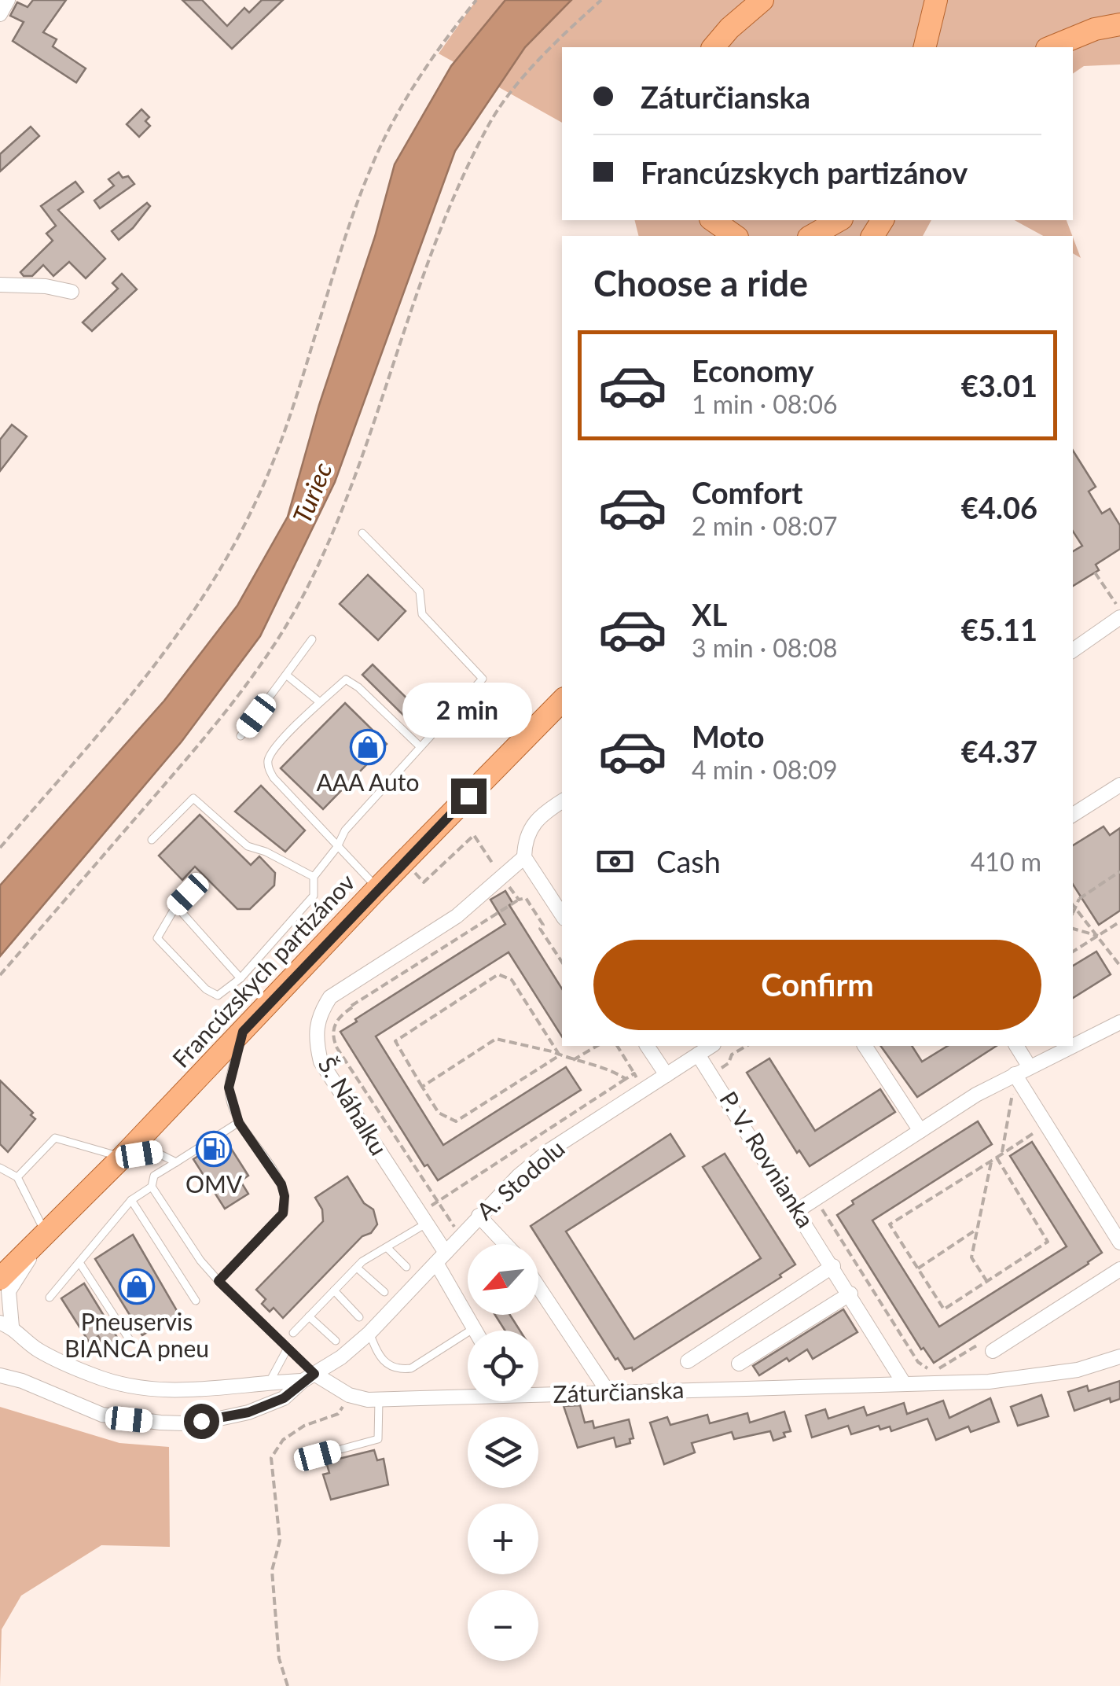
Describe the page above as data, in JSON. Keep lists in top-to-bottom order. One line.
{"streets":{"main road":["Francúzskych partizánov"],"street":["Š. Náhalku","P. V. Rovnianka","A. Stodolu","Záturčianska"]},"crossings":[["Š. Náhalku","A. Stodolu"],["P. V. Rovnianka","A. Stodolu"],["P. V. Rovnianka","Záturčianska"],["A. Stodolu","Záturčianska"]],"water":["Turiec"],"places":{"shop":["AAA Auto","Pneuservis BIANCA pneu"],"fuel station":["OMV"]},"north":"bottom left","page":{"banner":["Záturčianska","Francúzskych partizánov"],"heading":"Choose a ride","list":[{"name":"Economy","note":"1 min · 08:06","value":"€3.01"},{"name":"Comfort","note":"2 min · 08:07","value":"€4.06"},{"name":"XL","note":"3 min · 08:08","value":"€5.11"},{"name":"Moto","note":"4 min · 08:09","value":"€4.37"}],"bubble":"2 min","pay":["Cash","410 m"],"buttons":"Confirm","map_buttons":["+","−"]}}
